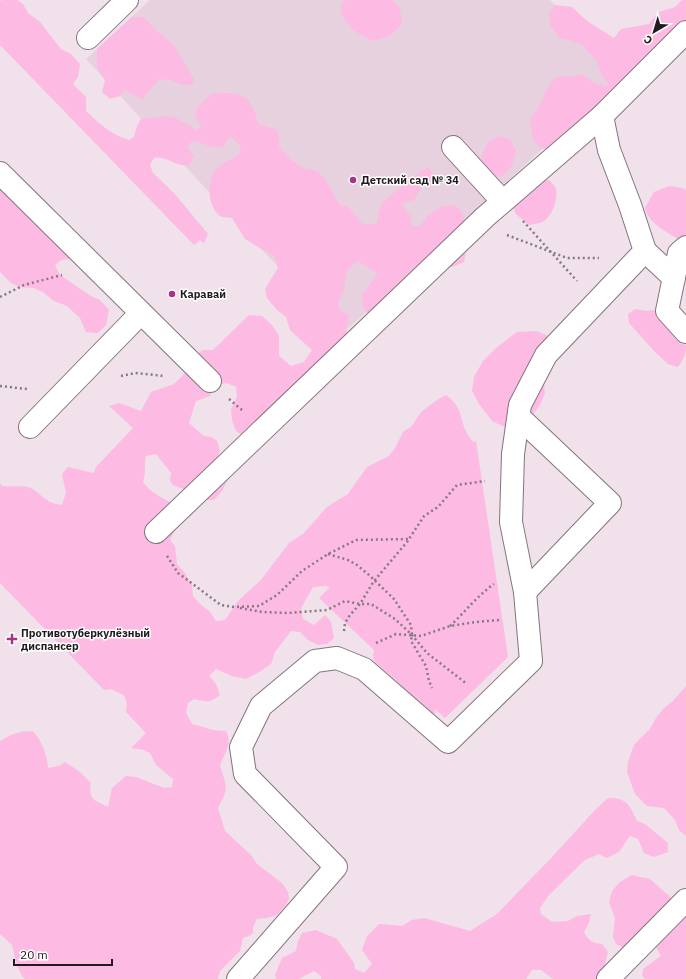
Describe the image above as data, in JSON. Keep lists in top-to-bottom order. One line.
{"places":{"other":["Детский сад № 34","Каравай"],"health":["Противотуберкулёзный диспансер"]},"scale_bar":"20 m","north":"bottom left"}
